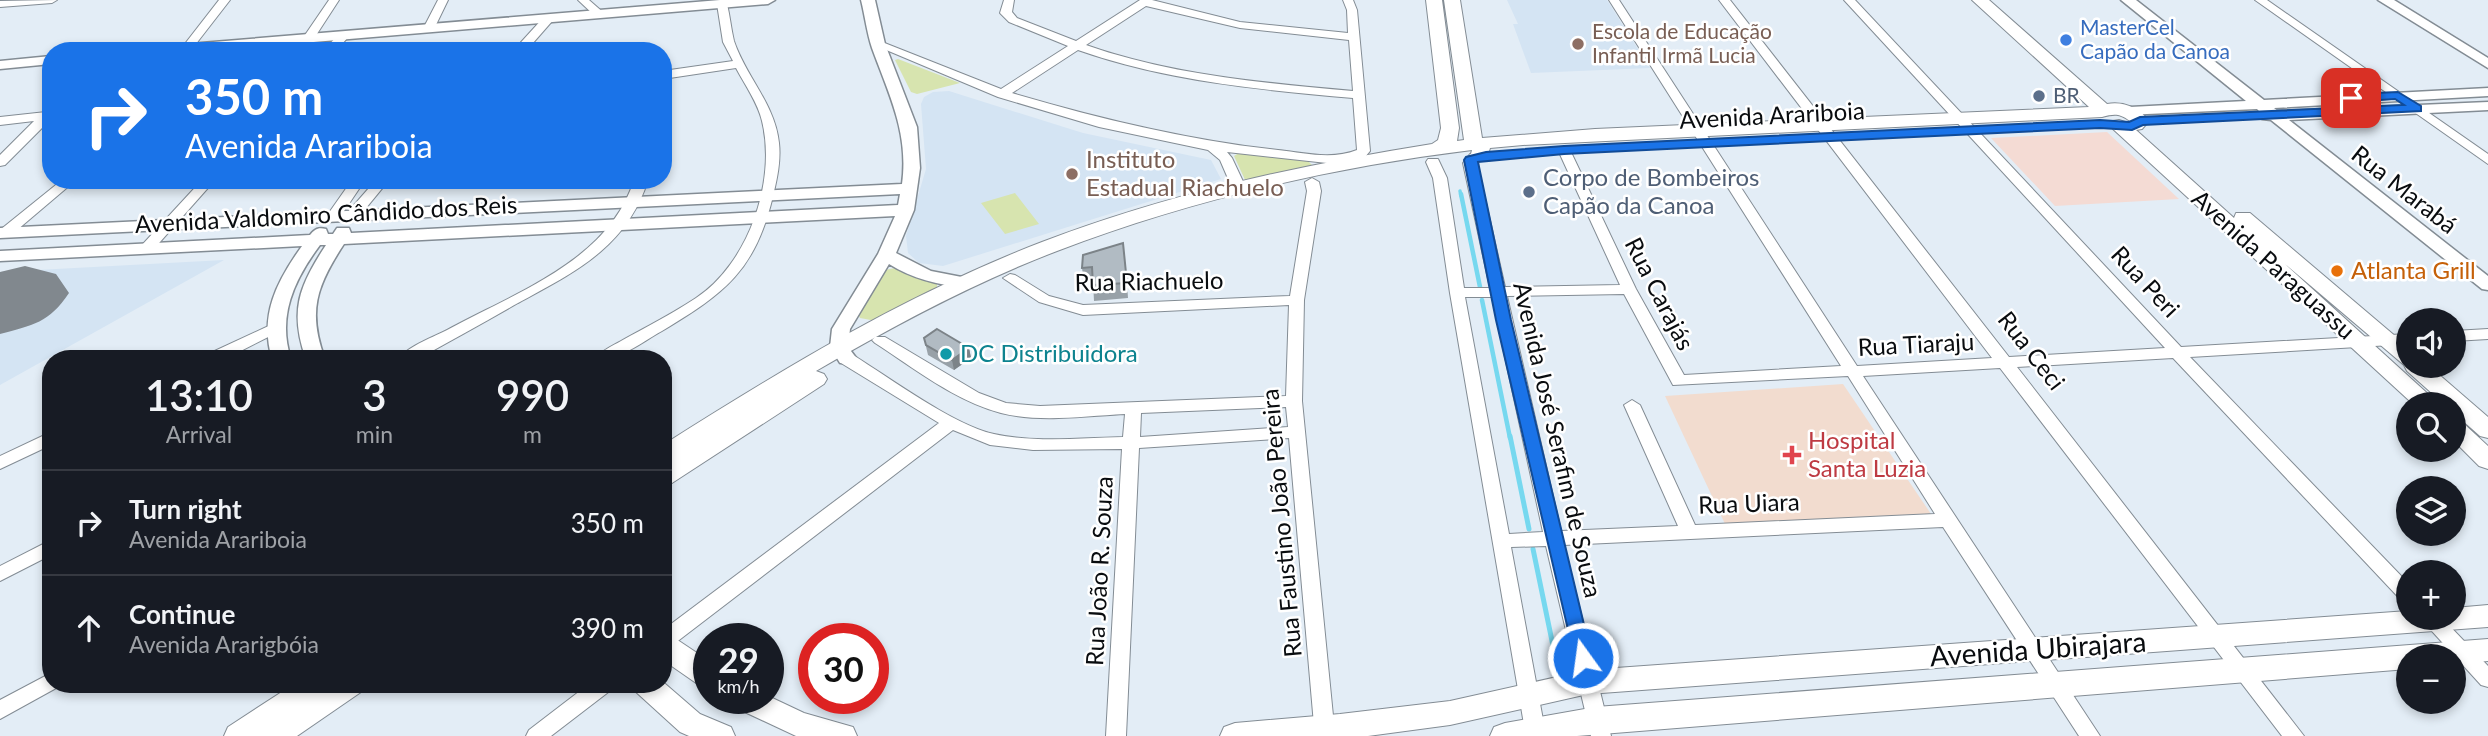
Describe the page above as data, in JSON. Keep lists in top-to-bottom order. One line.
{"streets":{"main road":["Avenida Arariboia","Avenida Paraguassu","Avenida Ubirajara"],"street":["Rua Marabá","Avenida Valdomiro Cândido dos Reis","Rua Riachuelo","Rua Peri","Rua Carajás","Rua Tiaraju","Rua Ceci","Avenida José Serafim de Souza","Rua Uiara","Rua Faustino João Pereira","Rua João R. Souza"]},"crossings":[["Avenida Arariboia","Avenida Paraguassu"],["Avenida Arariboia","Rua Peri"],["Avenida Arariboia","Rua Carajás"],["Avenida Arariboia","Rua Ceci"],["Avenida Arariboia","Avenida José Serafim de Souza"],["Avenida Paraguassu","Rua Tiaraju"],["Rua Riachuelo","Rua Faustino João Pereira"],["Rua Peri","Rua Tiaraju"],["Rua Carajás","Rua Tiaraju"],["Rua Tiaraju","Rua Ceci"],["Rua Ceci","Avenida Ubirajara"],["Avenida José Serafim de Souza","Rua Uiara"],["Avenida José Serafim de Souza","Avenida Ubirajara"],["Rua Faustino João Pereira","Avenida Ubirajara"]],"places":{"other":["MasterCel Capão da Canoa","Escola de Educação Infantil Irmã Lucia","BR","Instituto Estadual Riachuelo","Corpo de Bombeiros Capão da Canoa","Atlanta Grill","DC Distribuidora"],"health":["Hospital Santa Luzia"]},"page":{"turn":["350 m","Avenida Arariboia"],"map_buttons":["+","−"],"eta":["13:10","Arrival","3","min","990","m"],"list":[{"name":"Turn right","note":"Avenida Arariboia","value":"350 m"},{"name":"Continue","note":"Avenida Ararigbóia","value":"390 m"}],"speed":"29 km/h","limit":"30"}}
